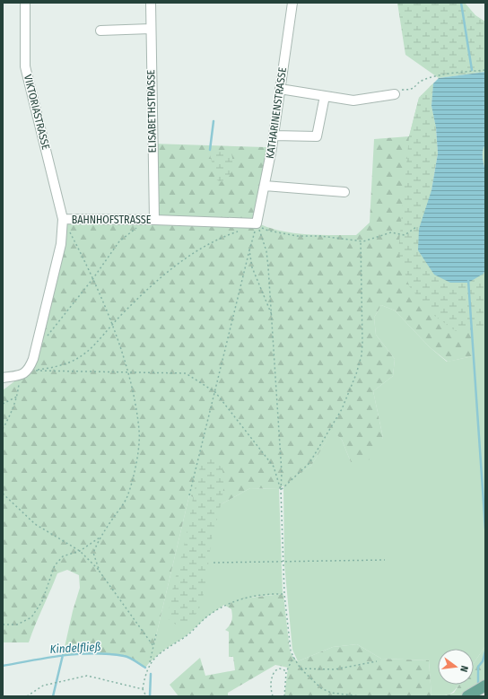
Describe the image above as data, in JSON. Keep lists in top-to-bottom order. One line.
{"streets":{"street":["ELISABETHSTRASSE","VIKTORIASTRASSE","KATHARINENSTRASSE","BAHNHOFSTRASSE"]},"crossings":[["ELISABETHSTRASSE","BAHNHOFSTRASSE"],["VIKTORIASTRASSE","BAHNHOFSTRASSE"],["KATHARINENSTRASSE","BAHNHOFSTRASSE"]],"water":["Kindelfließ"],"north":"right"}
